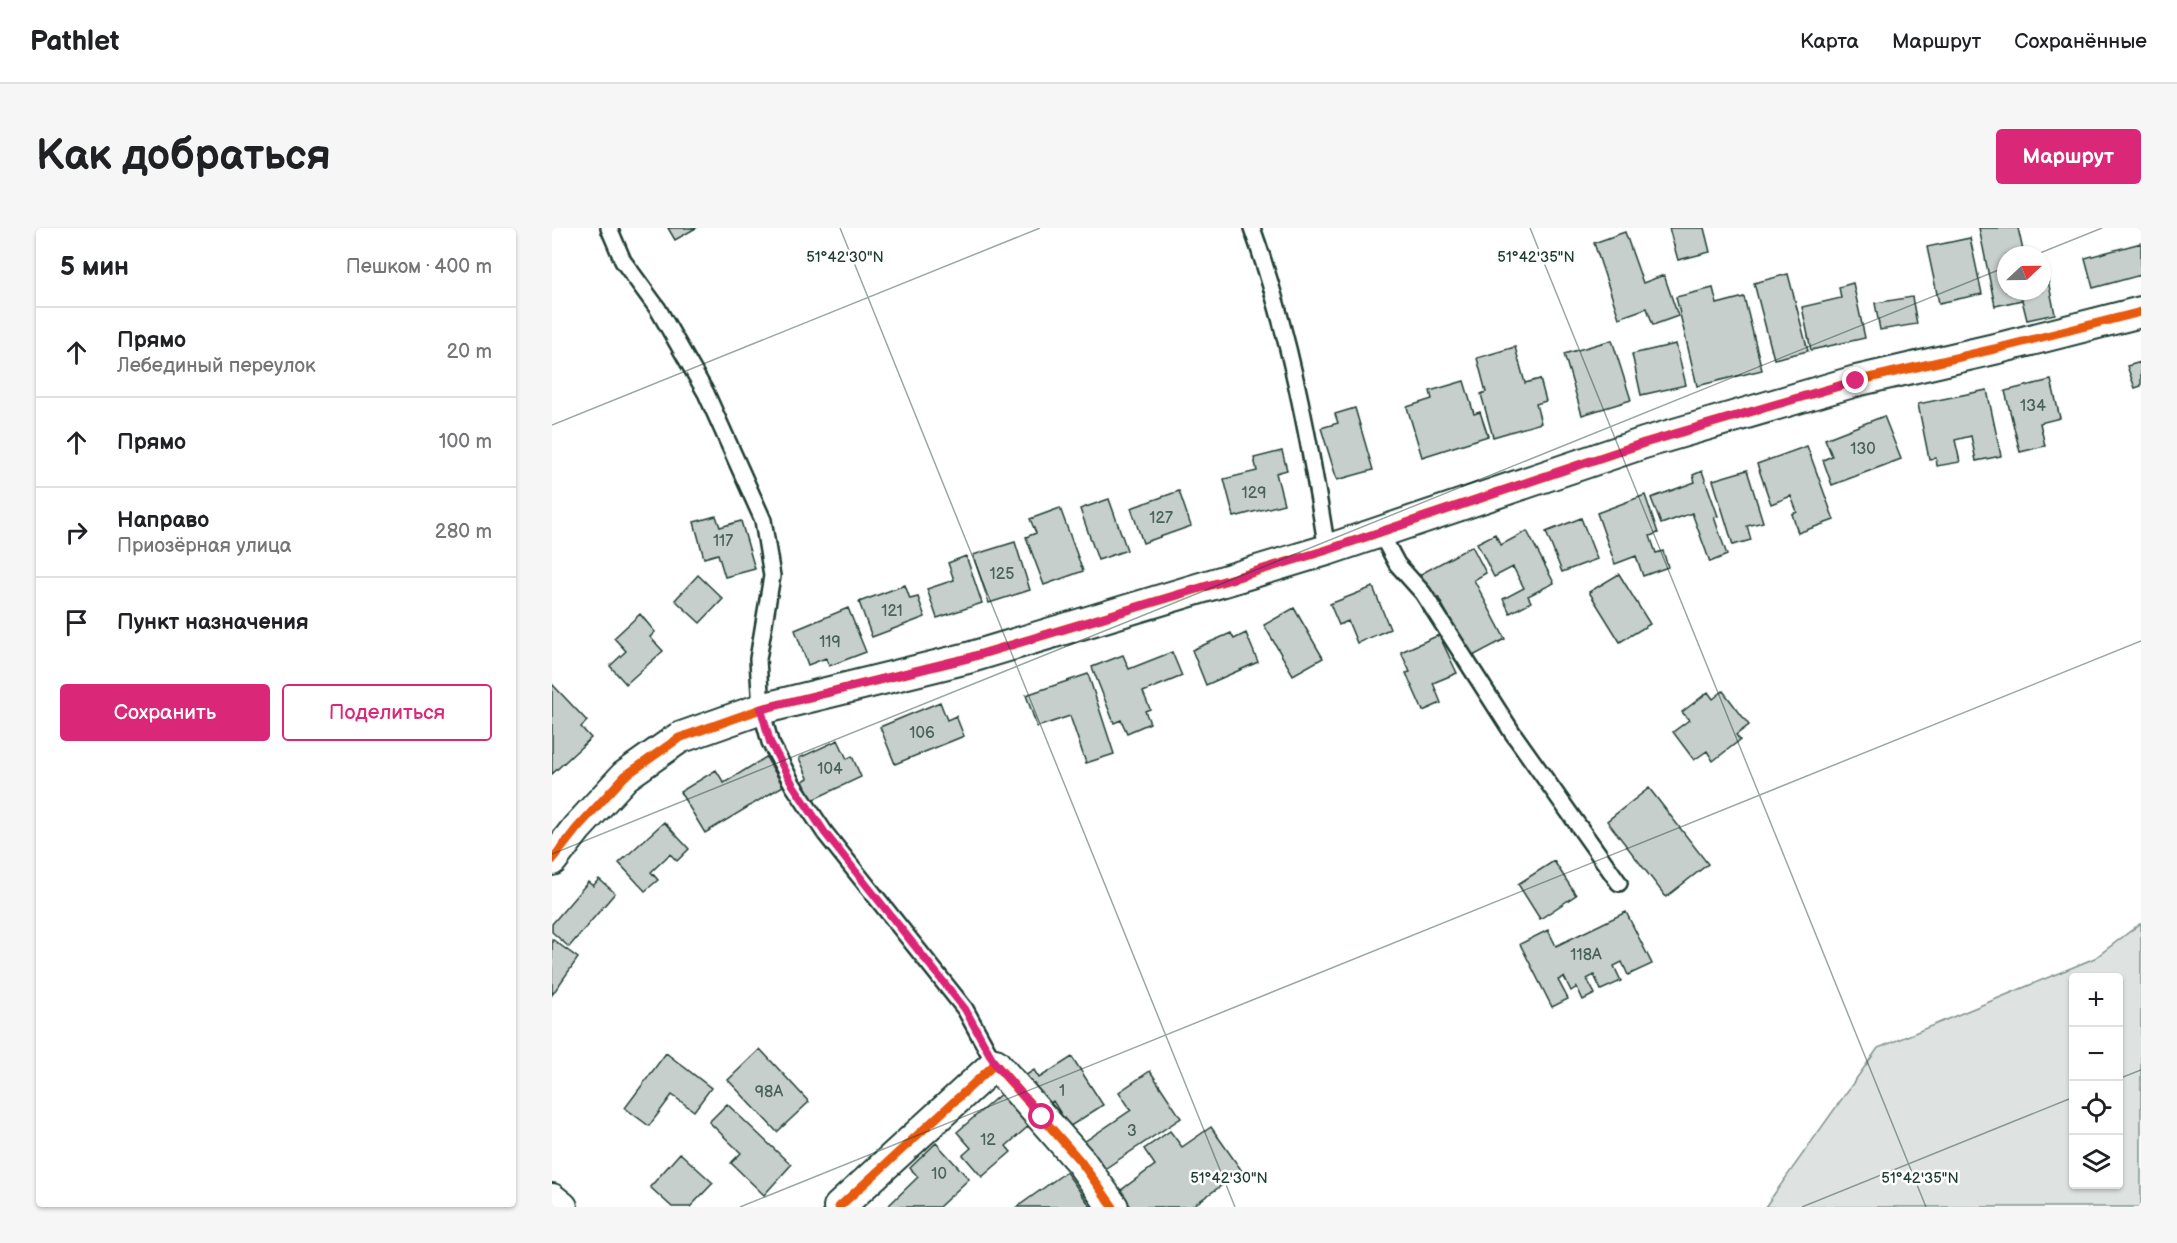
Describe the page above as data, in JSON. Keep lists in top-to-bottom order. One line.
{"house_numbers":["134","130","129","127","117","125","121","119","106","104","118А","1","98А","3","12","10"],"north":"right","page":{"header":"Pathlet","nav":["Карта","Маршрут","Сохранённые"],"buttons":["Маршрут",["Сохранить","Поделиться"]],"title":"Как добраться","heading":["5 мин","Пешком · 400 m"],"list":[["Прямо","Лебединый переулок","20 m"],["Прямо","100 m"],["Направо","Приозёрная улица","280 m"],"Пункт назначения"],"map_buttons":["+","−"]},"coordinates":["51°42'35\"N","51°42'30\"N"]}
